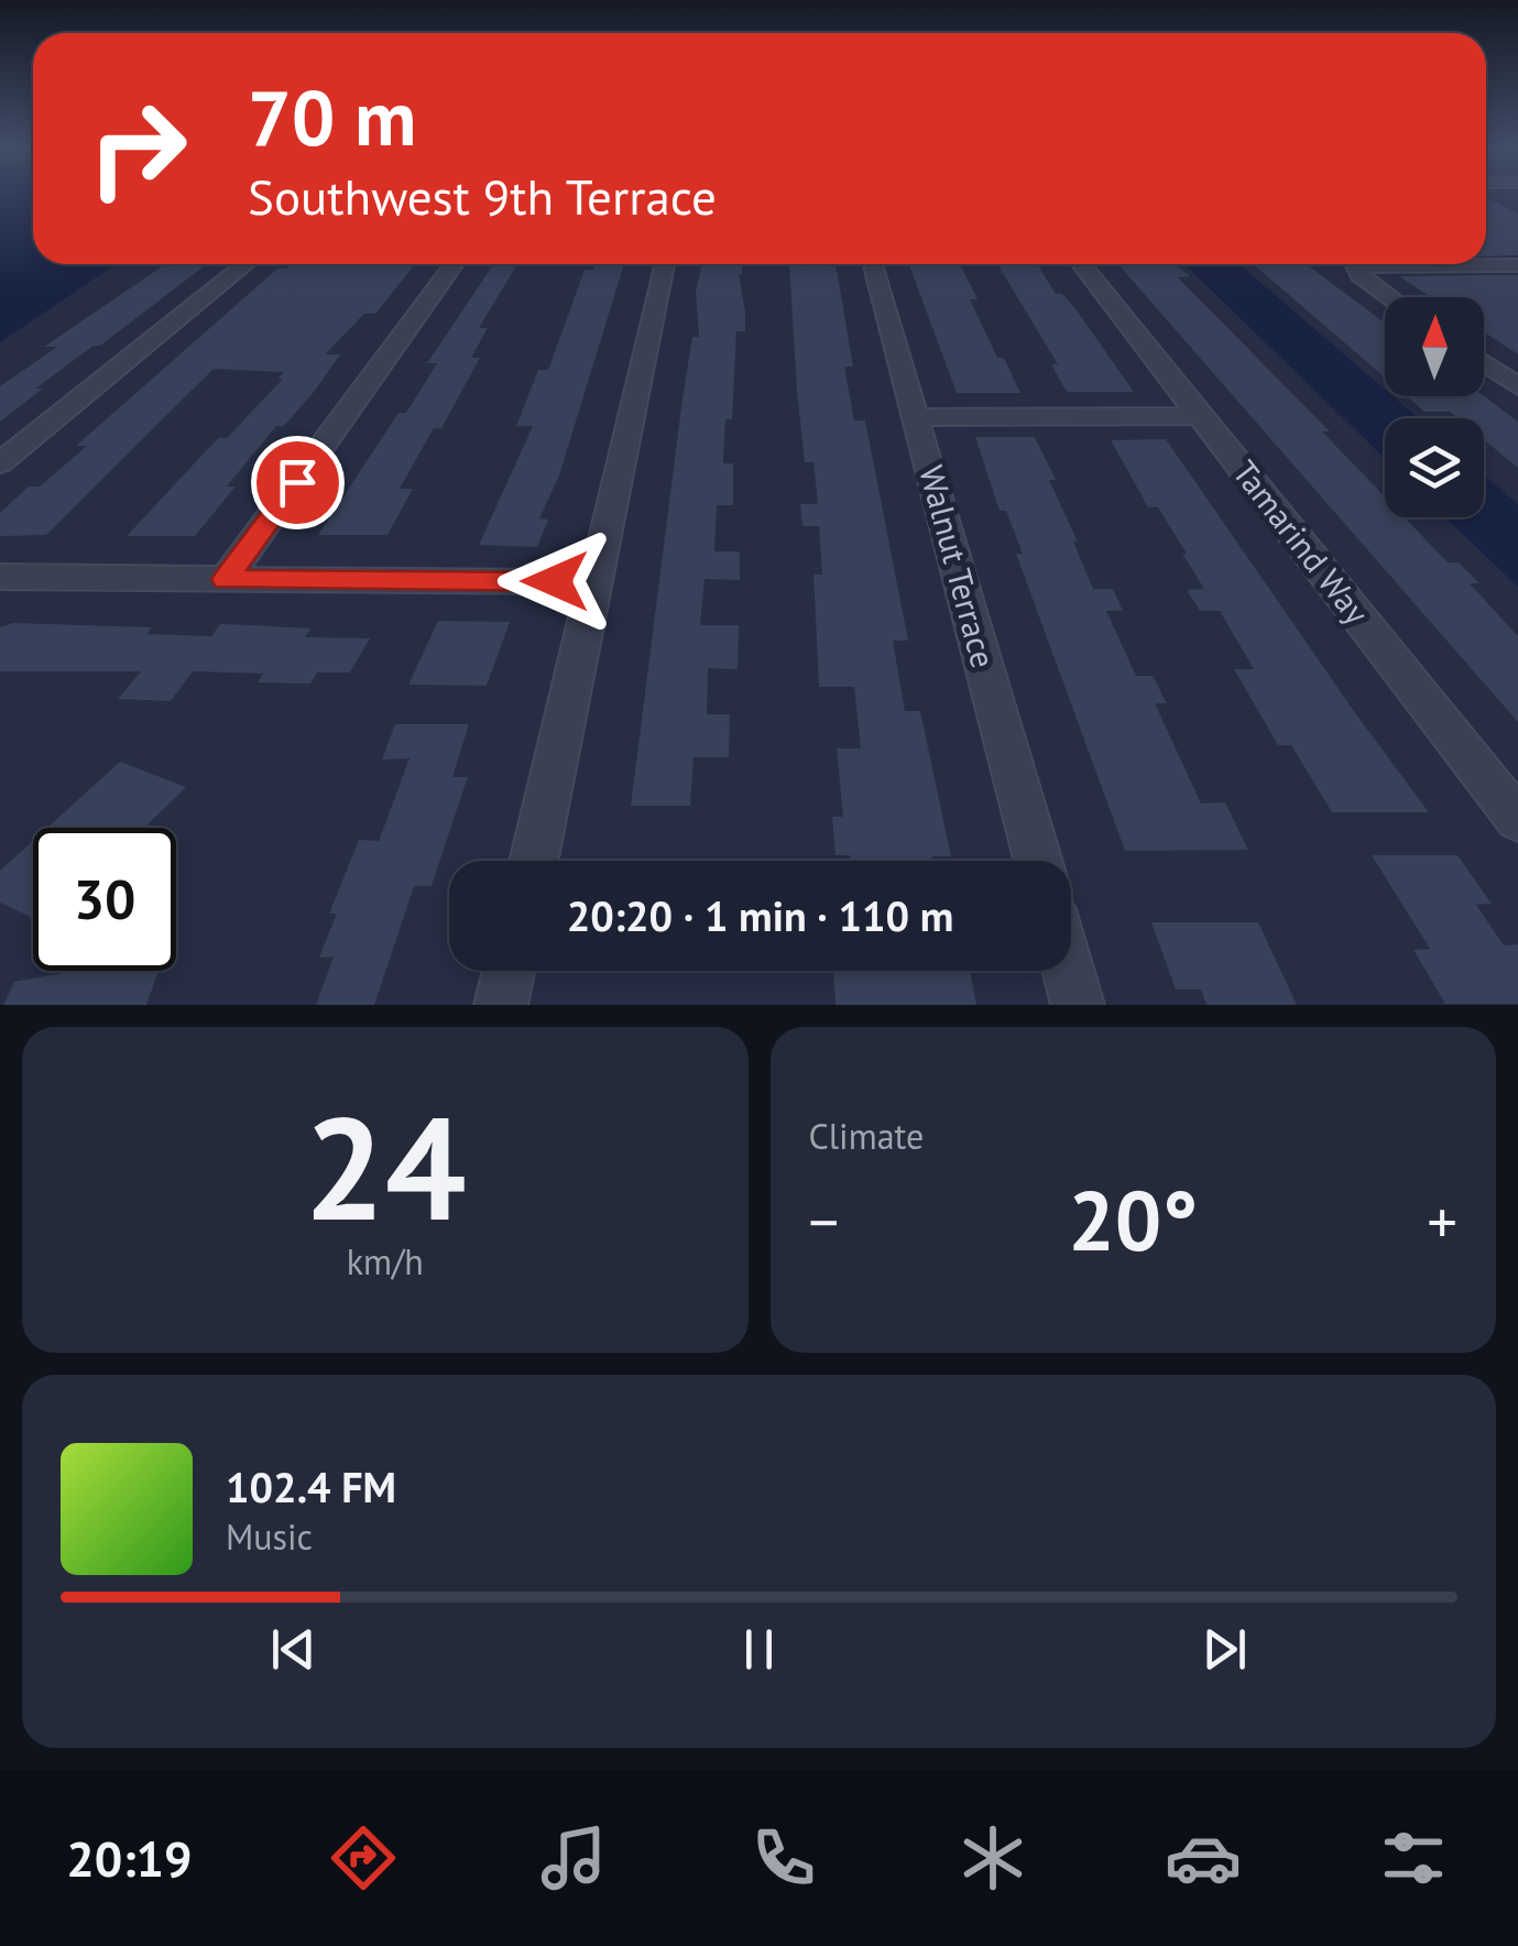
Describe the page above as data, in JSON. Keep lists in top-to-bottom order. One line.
{"streets":{"street":["Tamarind Way","Walnut Terrace"]},"north":"top","page":{"turn":["70 m","Southwest 9th Terrace"],"limit":"30","trip":"20:20 · 1 min · 110 m","tile":[["24","km/h"],"Climate"],"heat":["−","20°","+"],"song":["102.4 FM","Music"],"tabs":"20:19"}}
